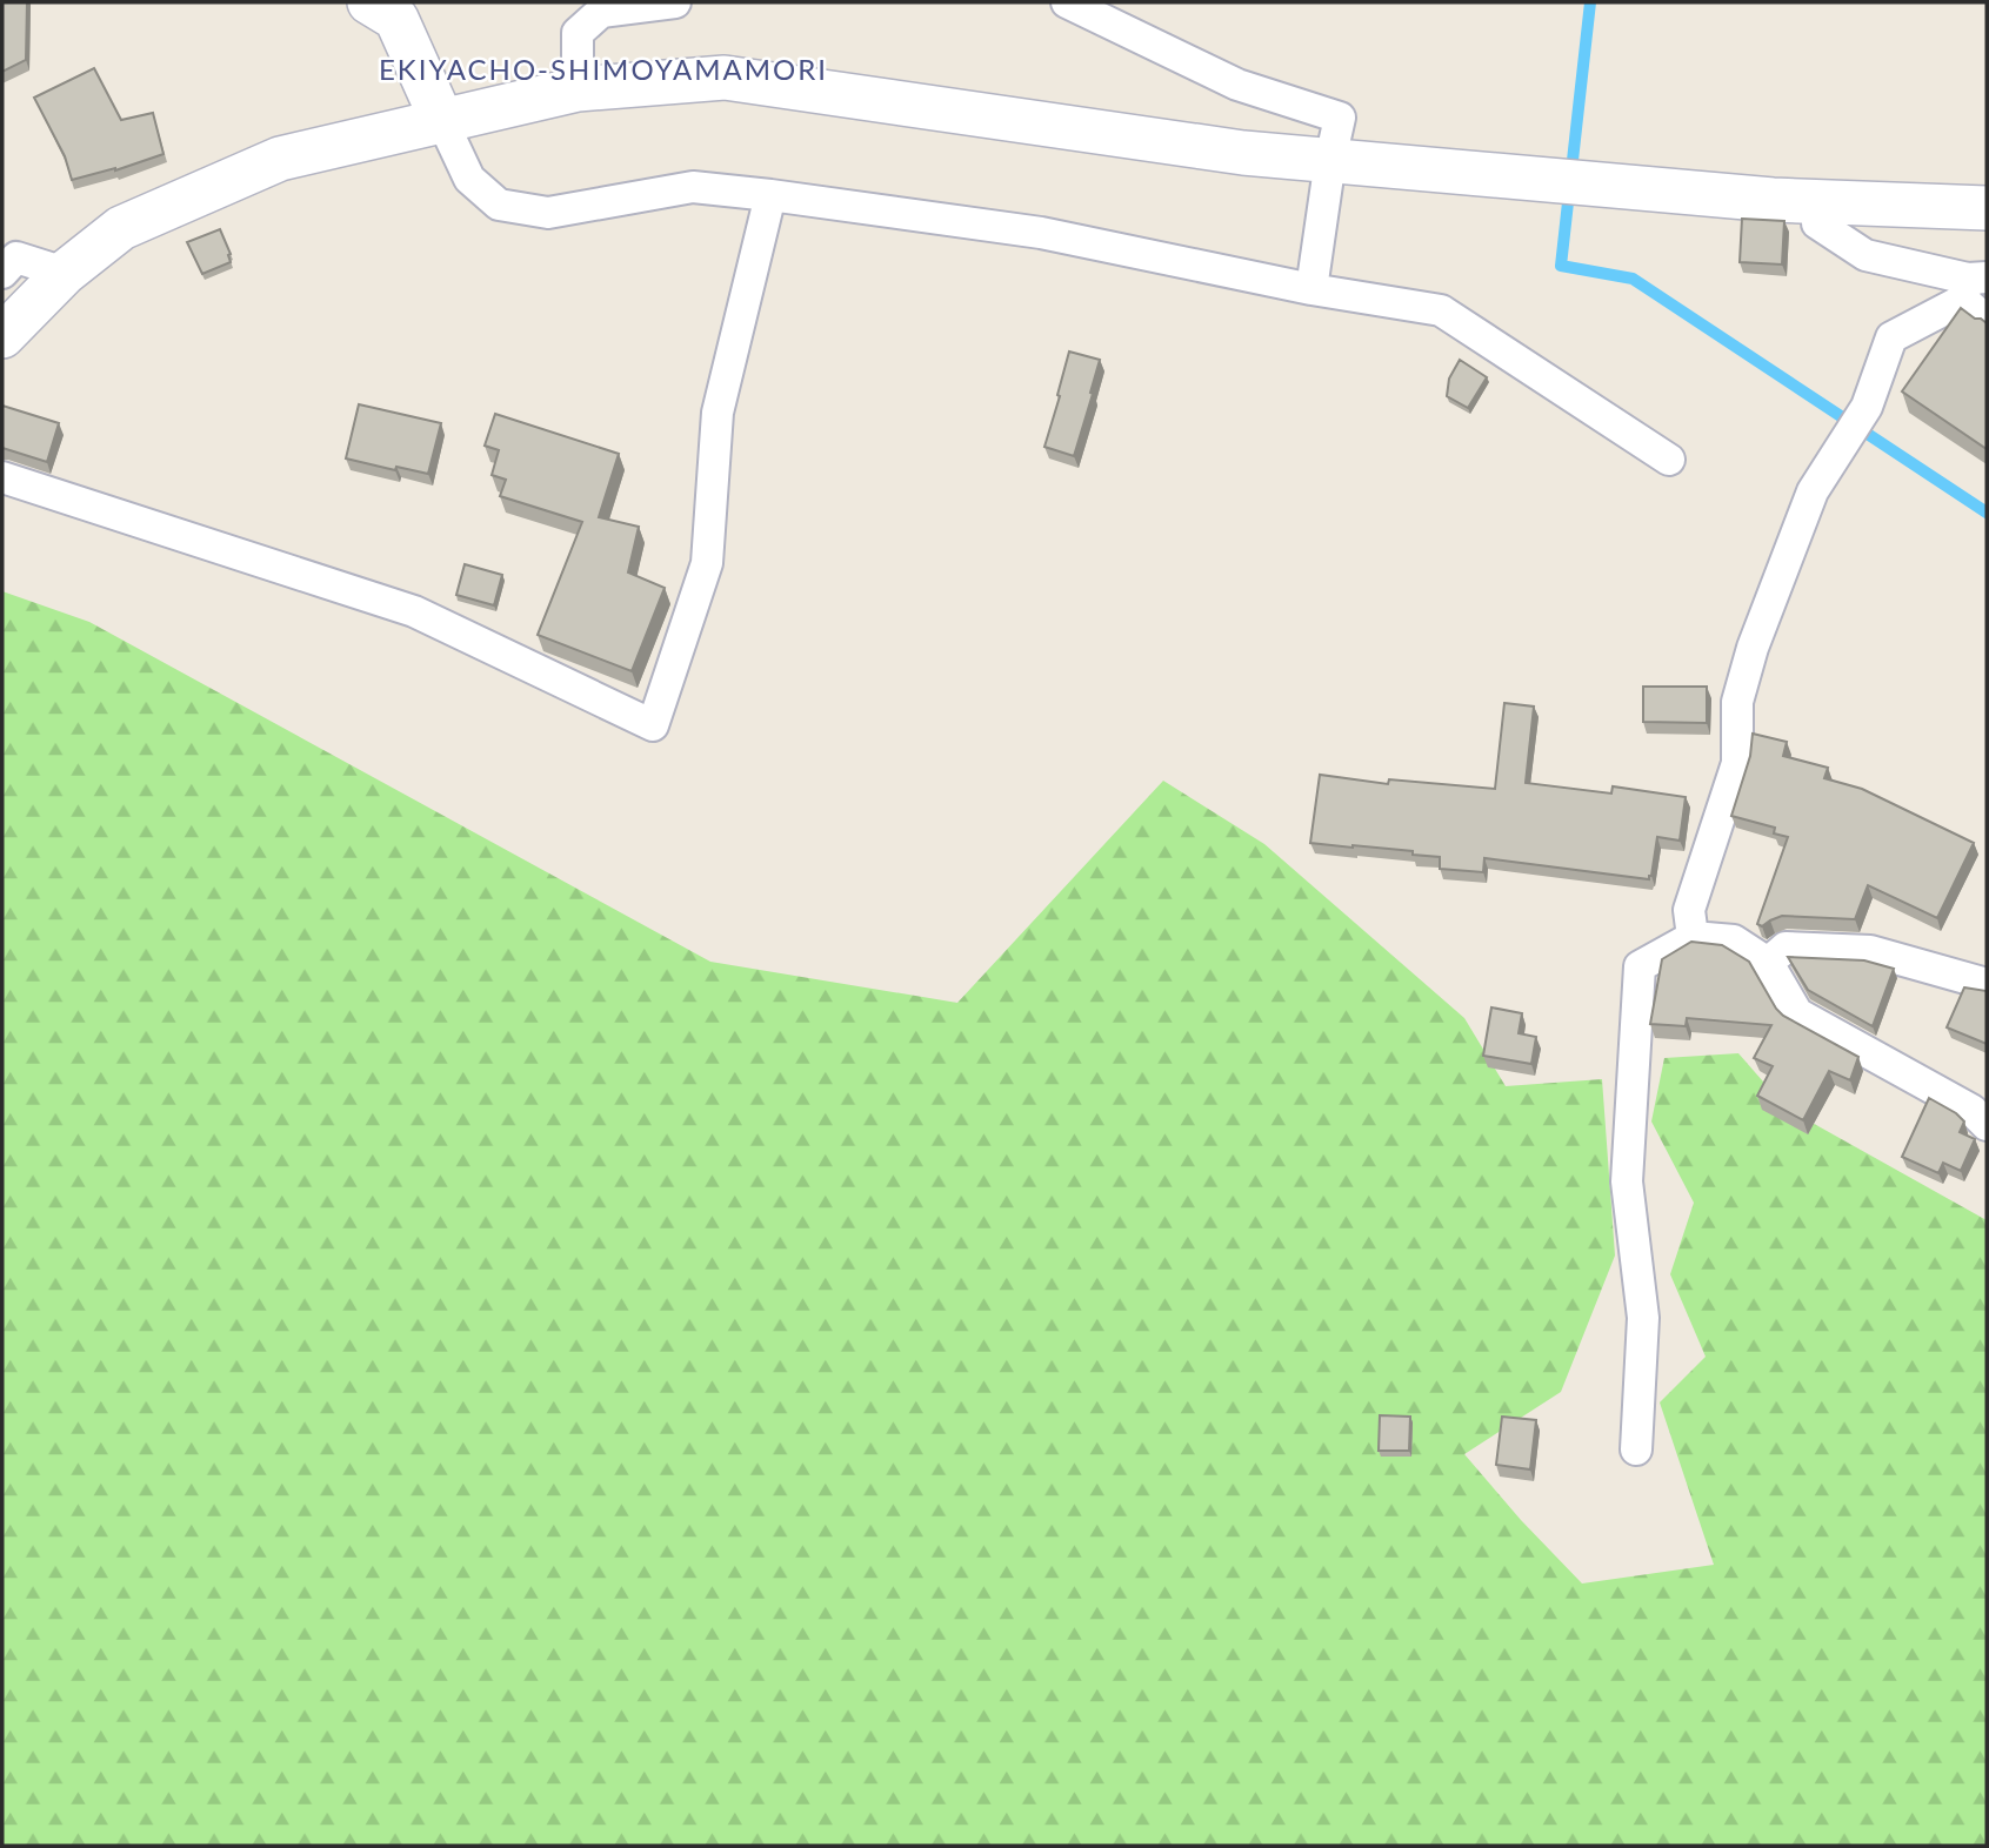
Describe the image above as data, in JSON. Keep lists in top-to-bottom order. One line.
{"districts":["EKIYACHO-SHIMOYAMAMORI"]}
